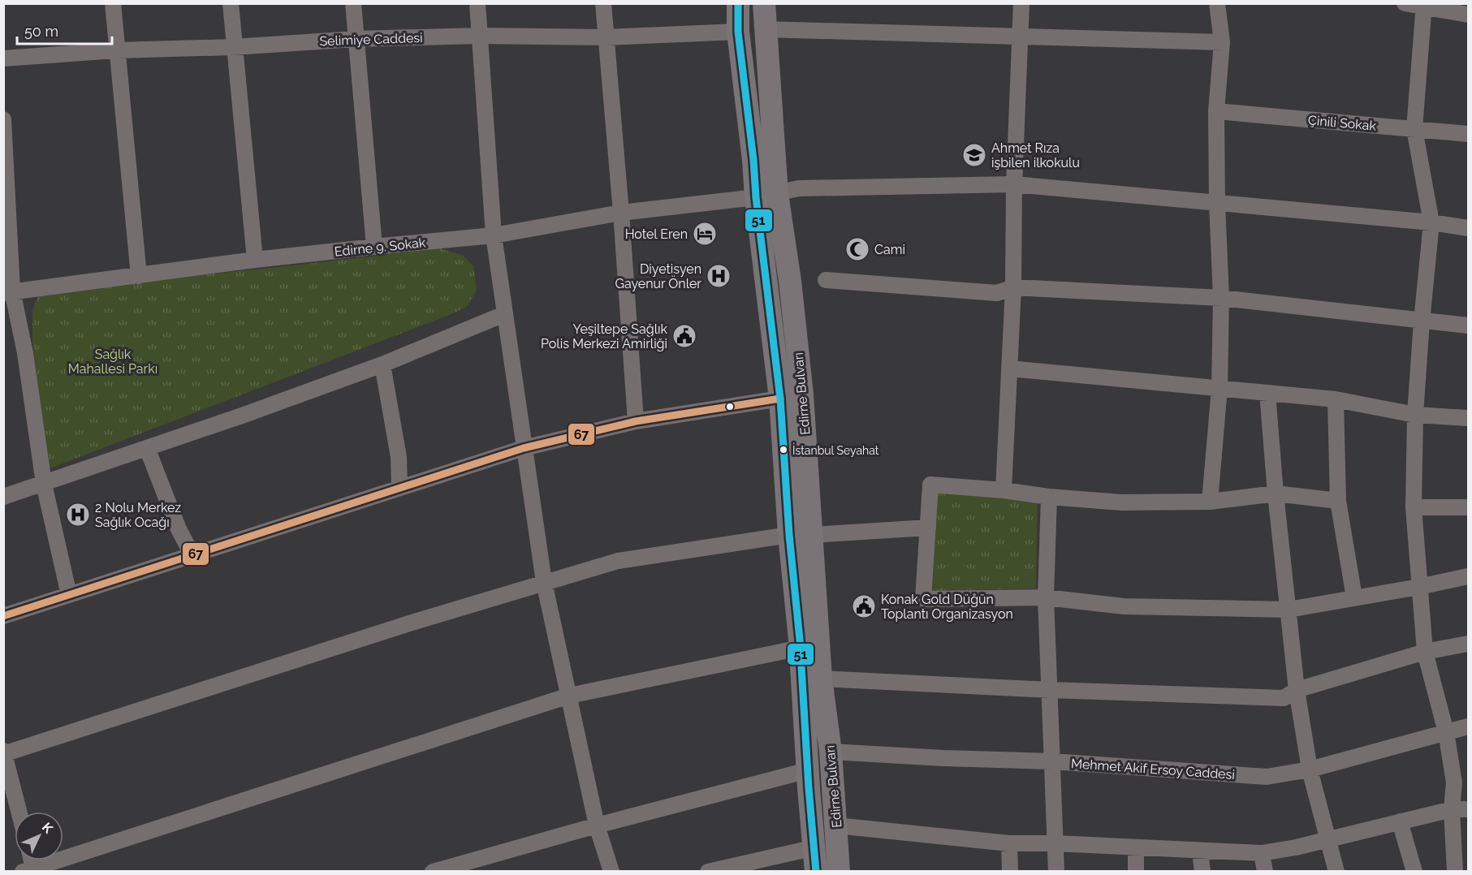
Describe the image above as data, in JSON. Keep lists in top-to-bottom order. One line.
{"streets":{"highway":["Edirne Bulvarı"],"street":["Selimiye Caddesi","Çinili Sokak","Edirne 9. Sokak","Mehmet Akif Ersoy Caddesi"]},"crossings":[["Selimiye Caddesi","Edirne Bulvarı"],["Edirne 9. Sokak","Edirne Bulvarı"],["Edirne Bulvarı","Mehmet Akif Ersoy Caddesi"]],"parks":["Sağlık Mahallesi Parkı"],"places":{"school or university":["Ahmet Rıza işbilen ilkokulu"],"hotel":["Hotel Eren"],"mosque":["Cami"],"hospital":["Diyetisyen Gayenur Önler","2 Nolu Merkez Sağlık Ocağı"],"public building":["Yeşiltepe Sağlık Polis Merkezi Amirliği","Konak Gold Düğün Toplantı Organizasyon"],"other":["İstanbul Seyahat"]},"lines":["transit line 51","transit line 67"],"scale_bar":"50 m","north":"top right"}
